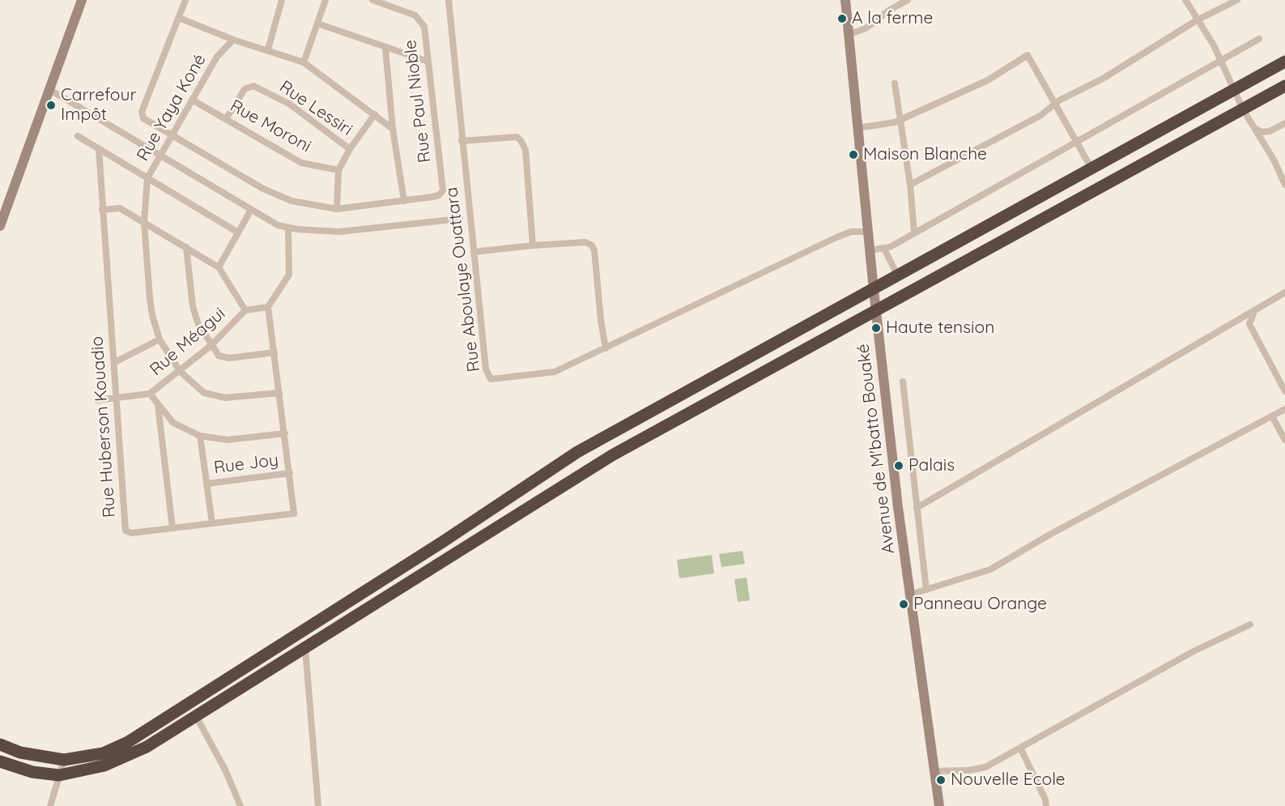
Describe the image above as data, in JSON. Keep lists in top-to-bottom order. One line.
{"streets":{"street":["Rue Paul Nioble","Rue Yaya Koné","Rue Lessiri","Rue Moroni","Rue Aboulaye Ouattara","Rue Méagui","Rue Huberson Kouadio","Avenue de M'batto Bouaké","Rue Joy"]},"crossings":[["Rue Paul Nioble","Rue Yaya Koné"],["Rue Yaya Koné","Rue Moroni"],["Rue Yaya Koné","Rue Méagui"],["Rue Yaya Koné","Rue Huberson Kouadio"],["Rue Lessiri","Rue Moroni"],["Rue Aboulaye Ouattara","Avenue de M'batto Bouaké"],["Rue Méagui","Rue Huberson Kouadio"],["Rue Huberson Kouadio","Rue Joy"]],"places":["A la ferme","Carrefour Impôt","Maison Blanche","Haute tension","Palais","Panneau Orange","Nouvelle Ecole"]}
